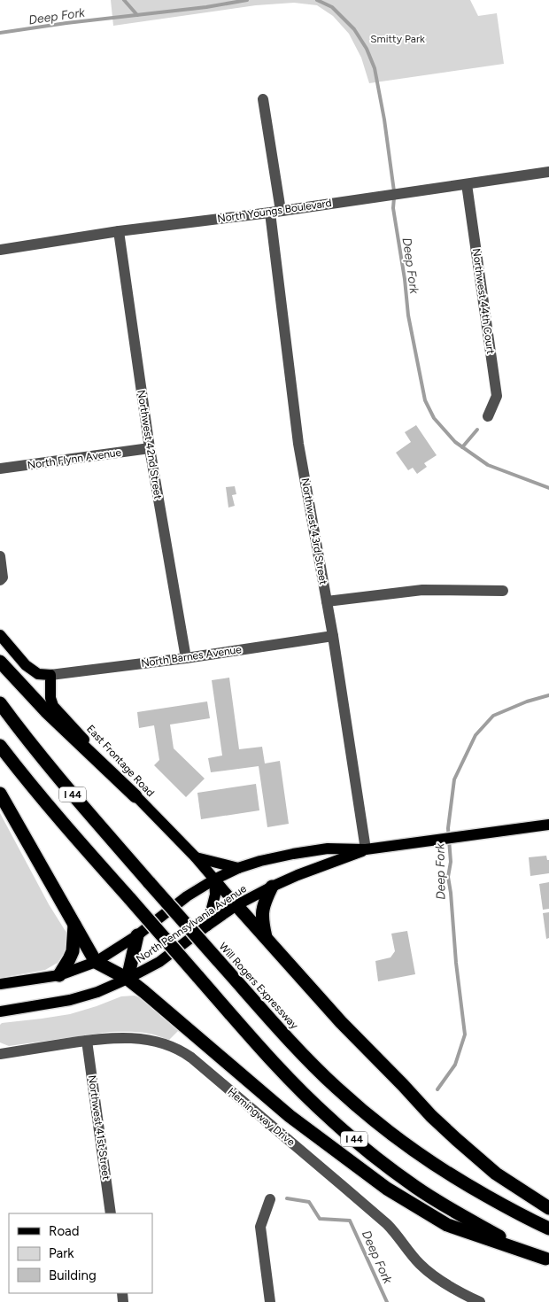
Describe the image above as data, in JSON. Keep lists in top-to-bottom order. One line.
{"streets":{"highway":["I 44","Will Rogers Expressway"],"main road":["East Frontage Road","North Pennsylvania Avenue"],"street":["North Youngs Boulevard","Northwest 44th Court","Northwest 42nd Street","North Flynn Avenue","Northwest 43rd Street","North Barnes Avenue","Hemingway Drive","Northwest 41st Street"]},"crossings":[["North Youngs Boulevard","Northwest 44th Court"],["North Youngs Boulevard","Northwest 42nd Street"],["North Youngs Boulevard","Northwest 43rd Street"],["Northwest 42nd Street","North Flynn Avenue"],["Northwest 42nd Street","North Barnes Avenue"],["Northwest 43rd Street","North Barnes Avenue"],["Northwest 43rd Street","North Pennsylvania Avenue"],["North Barnes Avenue","East Frontage Road"],["East Frontage Road","North Pennsylvania Avenue"],["Hemingway Drive","Northwest 41st Street"]],"water":["Deep Fork"],"parks":["Smitty Park"],"legend":["Road","Park","Building"]}
